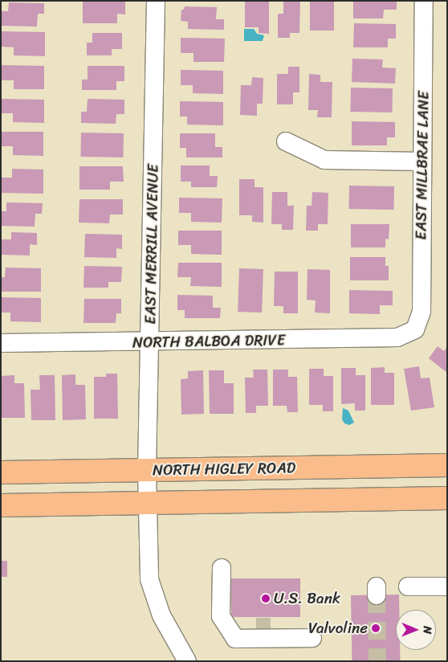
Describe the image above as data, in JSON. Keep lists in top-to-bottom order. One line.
{"streets":{"main road":["NORTH HIGLEY ROAD"],"street":["EAST MILLBRAE LANE","EAST MERRILL AVENUE","NORTH BALBOA DRIVE"]},"crossings":[["EAST MILLBRAE LANE","NORTH BALBOA DRIVE"],["EAST MERRILL AVENUE","NORTH BALBOA DRIVE"],["EAST MERRILL AVENUE","NORTH HIGLEY ROAD"]],"places":["U.S. Bank","Valvoline"],"north":"right"}
